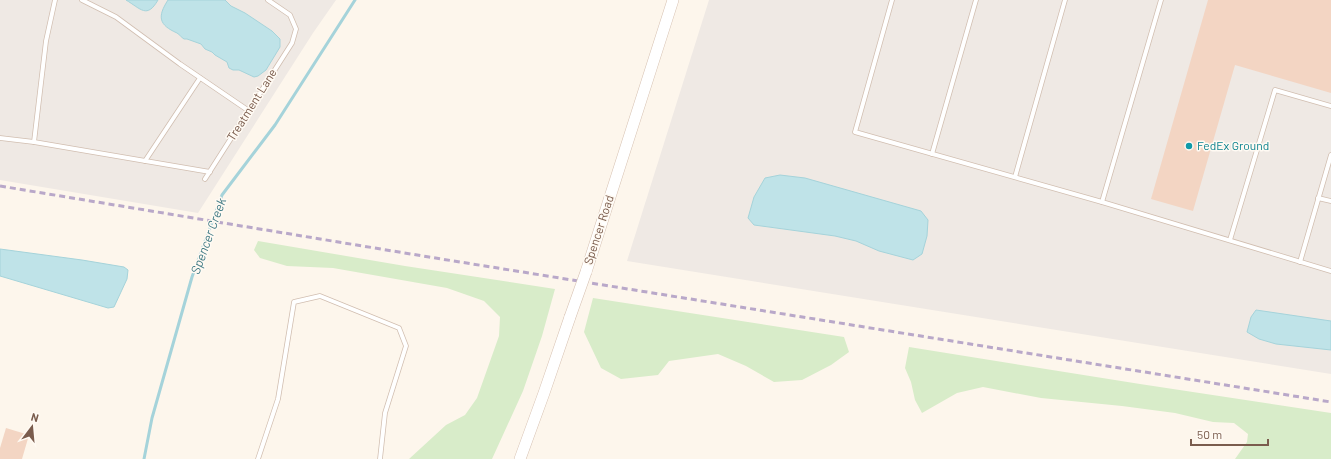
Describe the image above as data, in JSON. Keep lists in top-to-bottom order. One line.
{"streets":{"main road":["Spencer Road"],"lane":["Treatment Lane"]},"water":["Spencer Creek"],"places":["FedEx Ground"],"scale_bar":"50 m","north":"top"}
